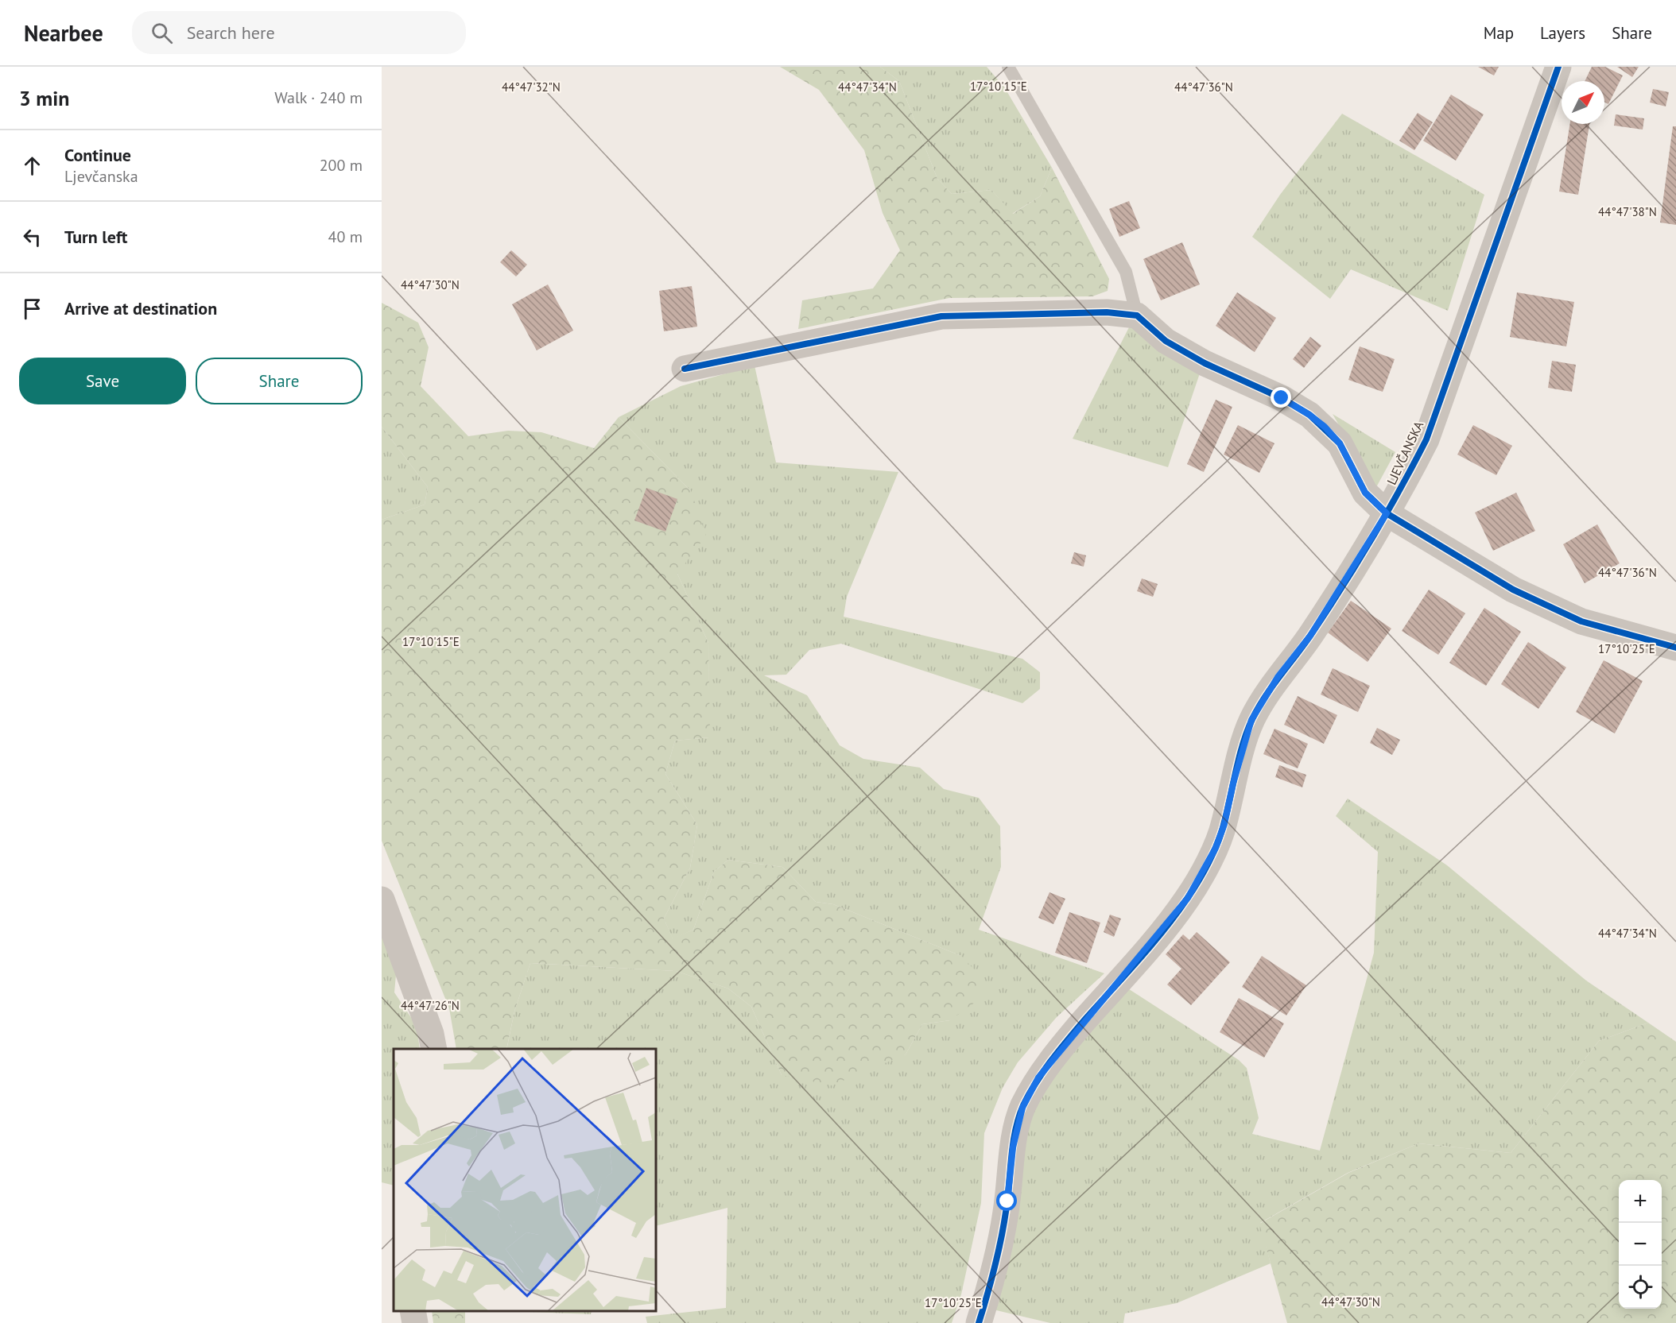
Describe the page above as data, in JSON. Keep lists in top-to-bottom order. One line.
{"streets":{"street":["LJEVČANSKA"]},"north":"top right","page":{"header":"Nearbee","search":"Search here","nav":["Map","Layers","Share"],"heading":["3 min","Walk · 240 m"],"list":[["Continue","Ljevčanska","200 m"],["Turn left","40 m"],"Arrive at destination"],"buttons":["Save","Share"],"map_buttons":["+","−"]},"coordinates":["17°10'15\"E","44°47'34\"N","44°47'36\"N","44°47'32\"N","44°47'38\"N","44°47'30\"N","17°10'25\"E","44°47'26\"N"]}
